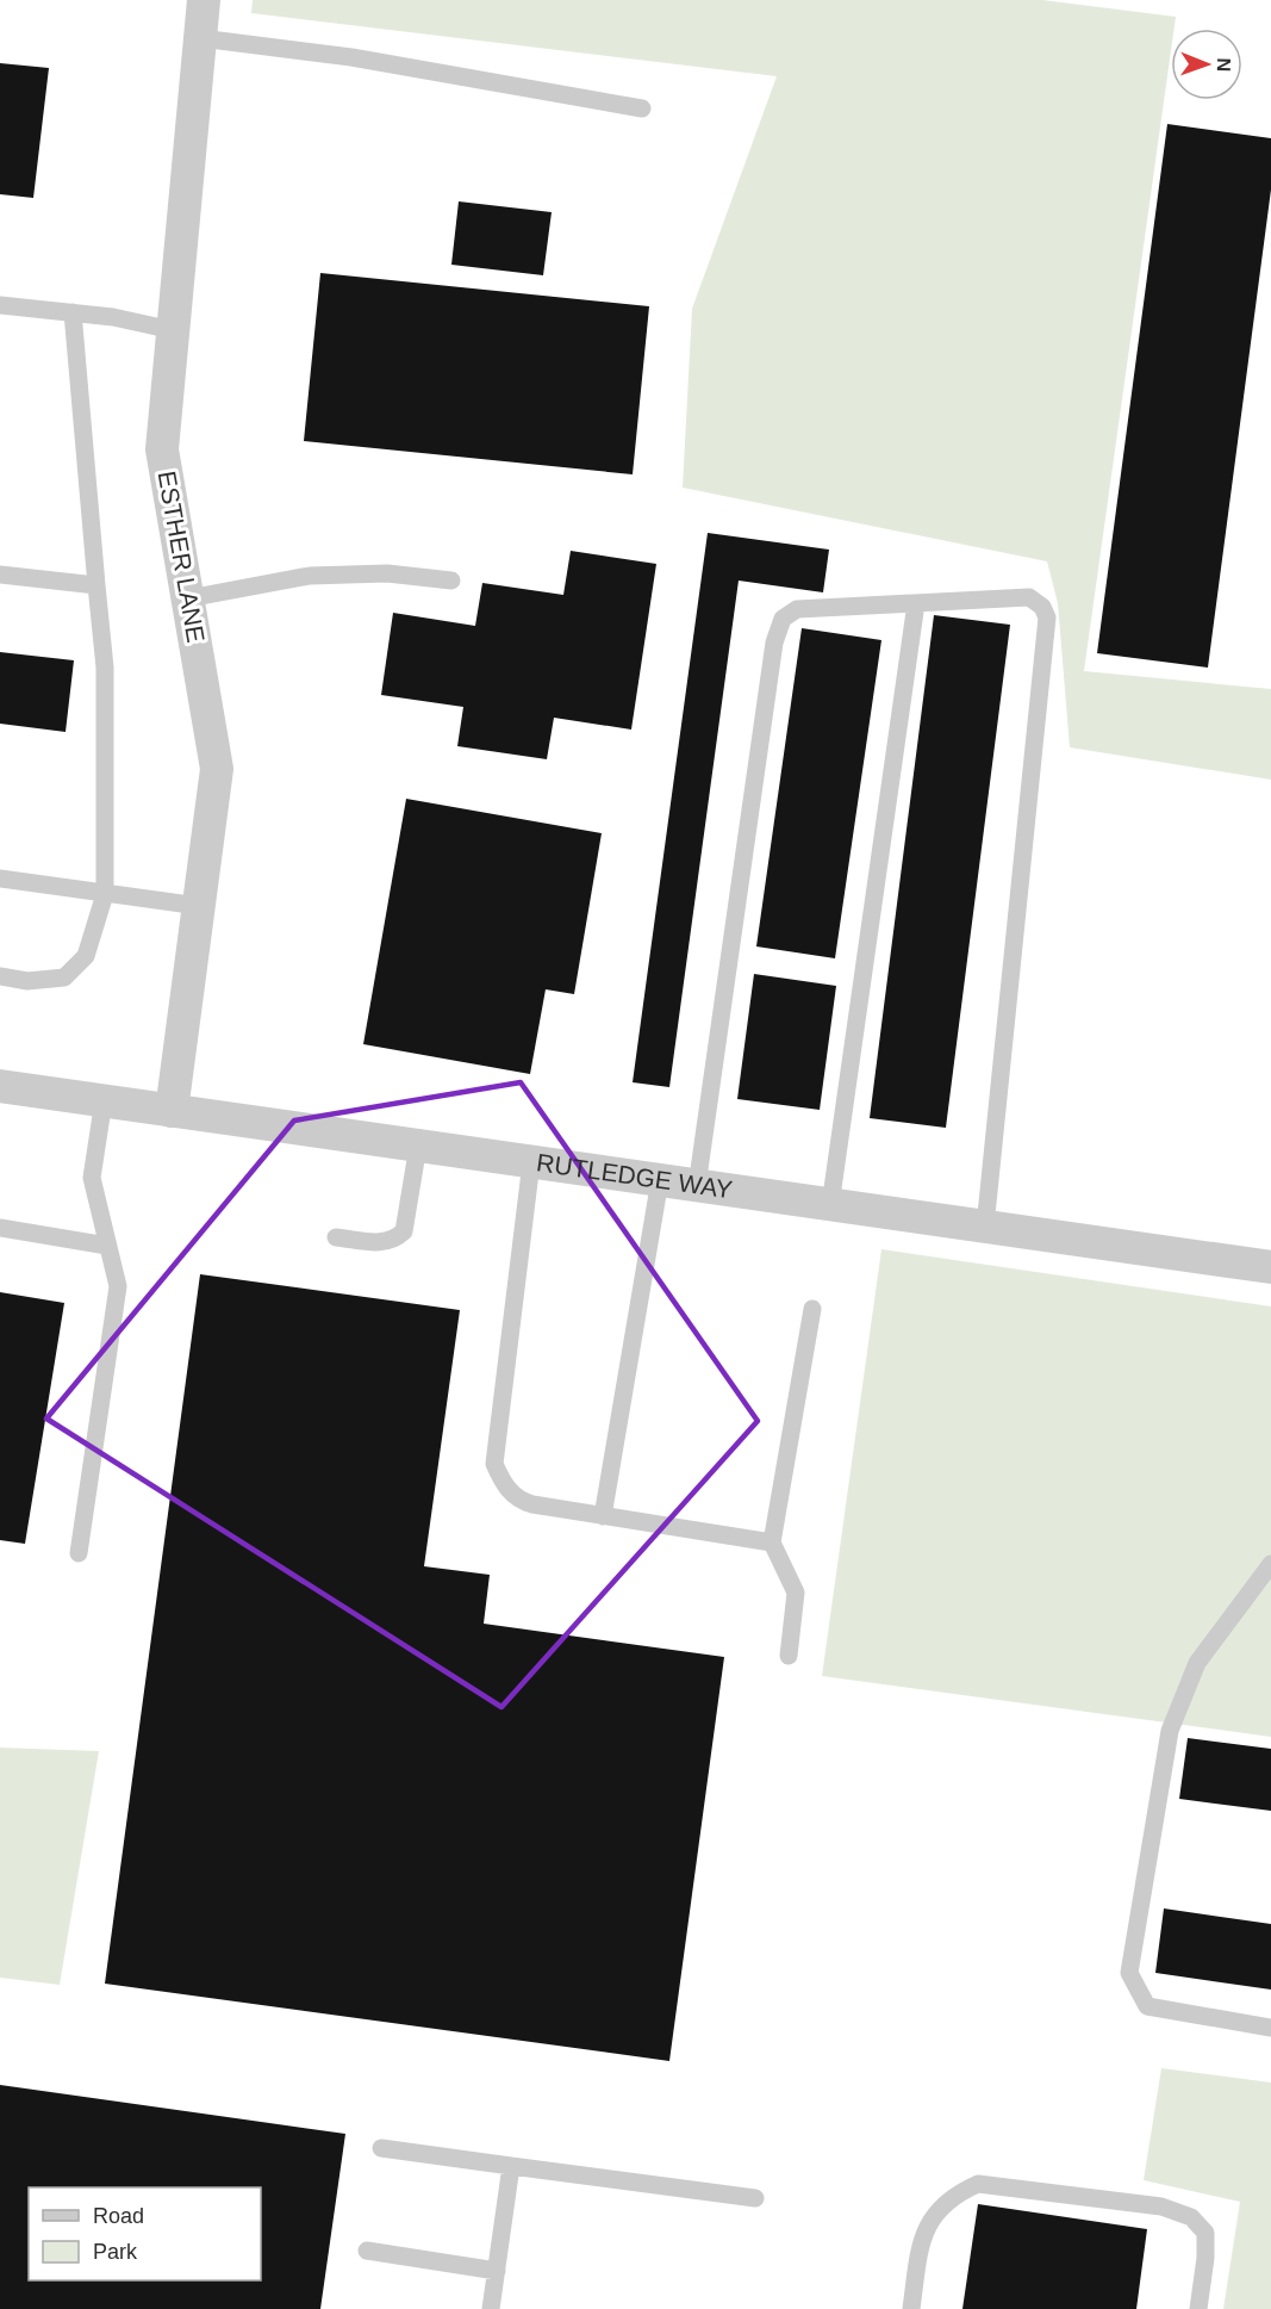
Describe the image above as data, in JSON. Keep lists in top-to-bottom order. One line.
{"streets":{"street":["ESTHER LANE","RUTLEDGE WAY"]},"crossings":[["ESTHER LANE","RUTLEDGE WAY"]],"legend":["Road","Park"],"north":"right"}
